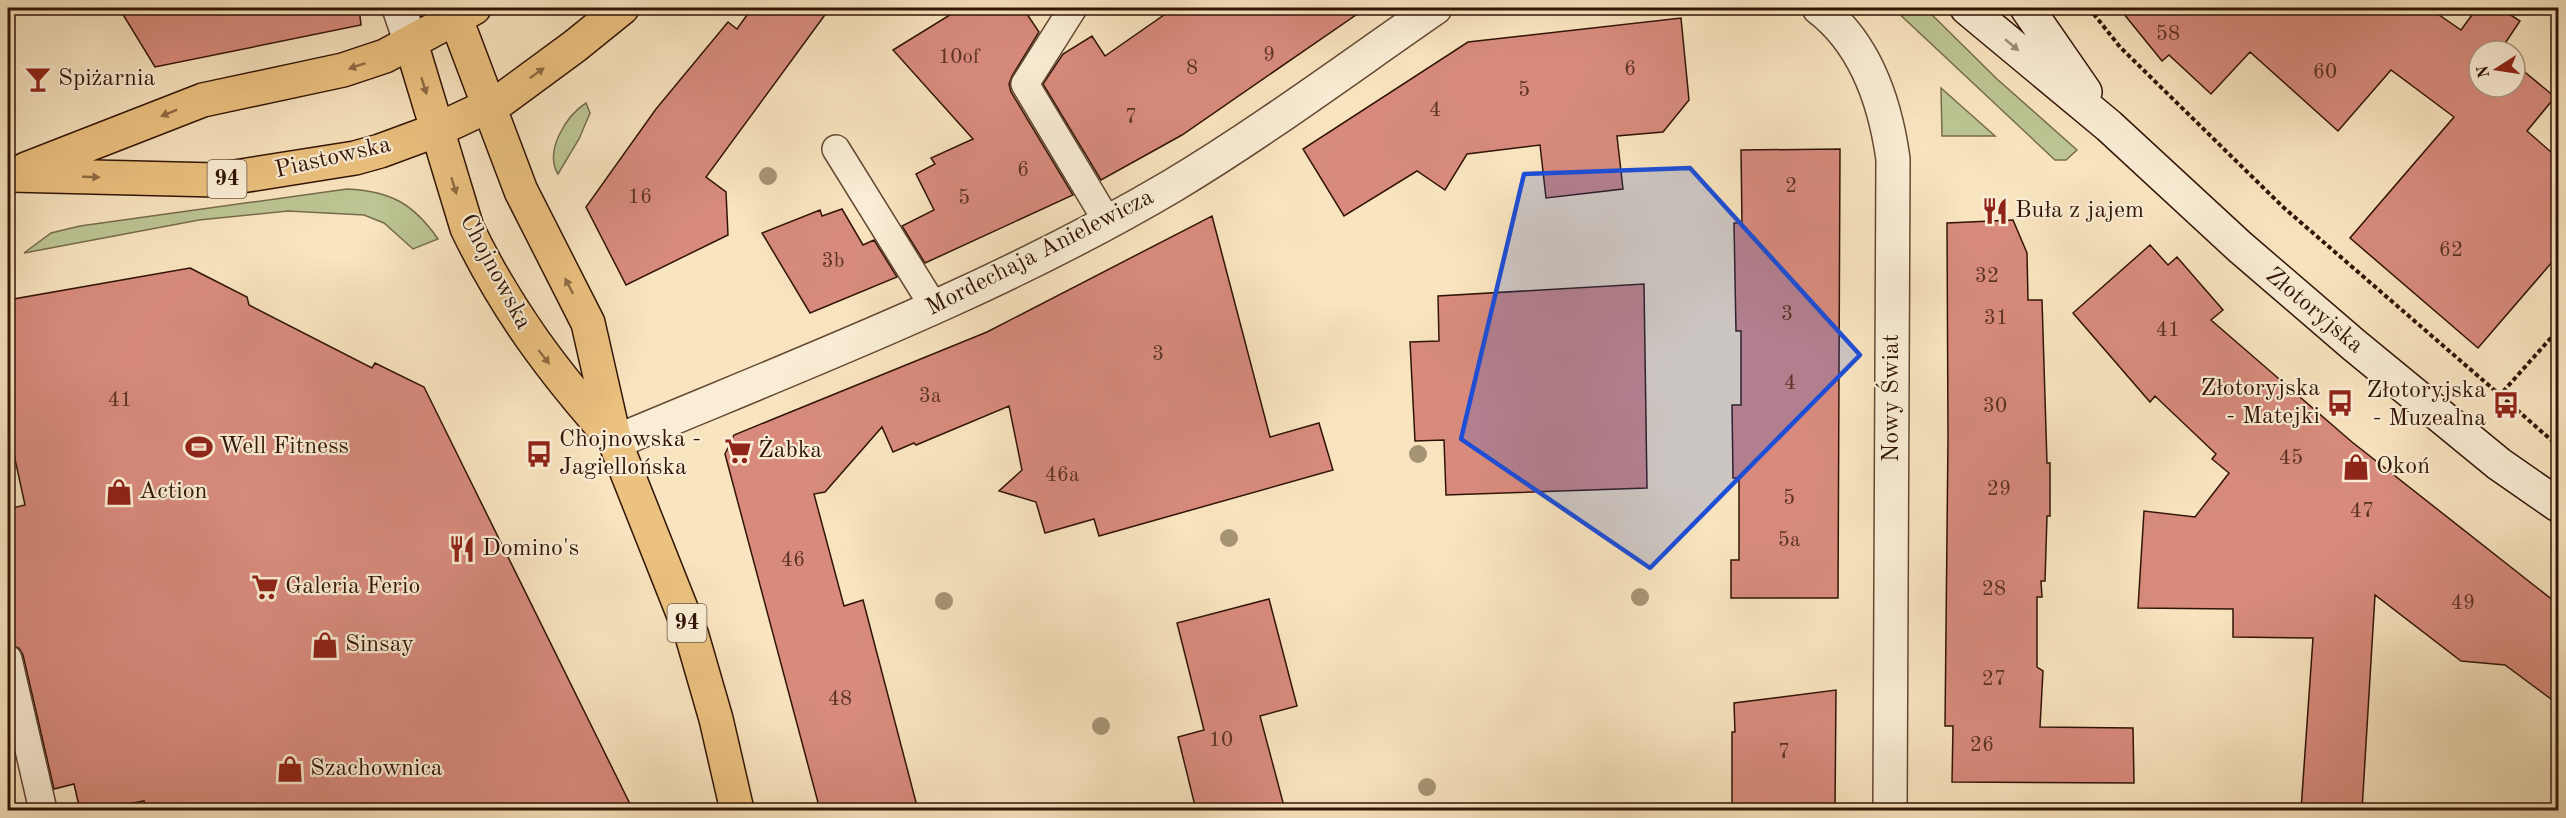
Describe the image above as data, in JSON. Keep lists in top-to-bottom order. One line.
{"streets":{"main road":["Piastowska","94","Chojnowska"],"street":["Mordechaja Anielewicza","Złotoryjska","Nowy Świat"]},"crossings":[["Piastowska","Chojnowska"],["Mordechaja Anielewicza","Chojnowska"]],"places":{"bar":["Spiżarnia"],"restaurant":["Buła z jajem","Domino's"],"bus stop":["Złotoryjska - Matejki","Złotoryjska - Muzealna","Chojnowska - Jagiellońska"],"sports":["Well Fitness"],"supermarket":["Żabka","Galeria Ferio"],"shop":["Okoń","Action","Sinsay","Szachownica"]},"house_numbers":["58","9","10of","8","6","60","5","4","7","6","2","16","5","62","3b","32","3","31","41","3","4","3a","41","30","45","46a","29","5","47","5a","46","28","49","27","48","10","26","7"],"north":"left"}
